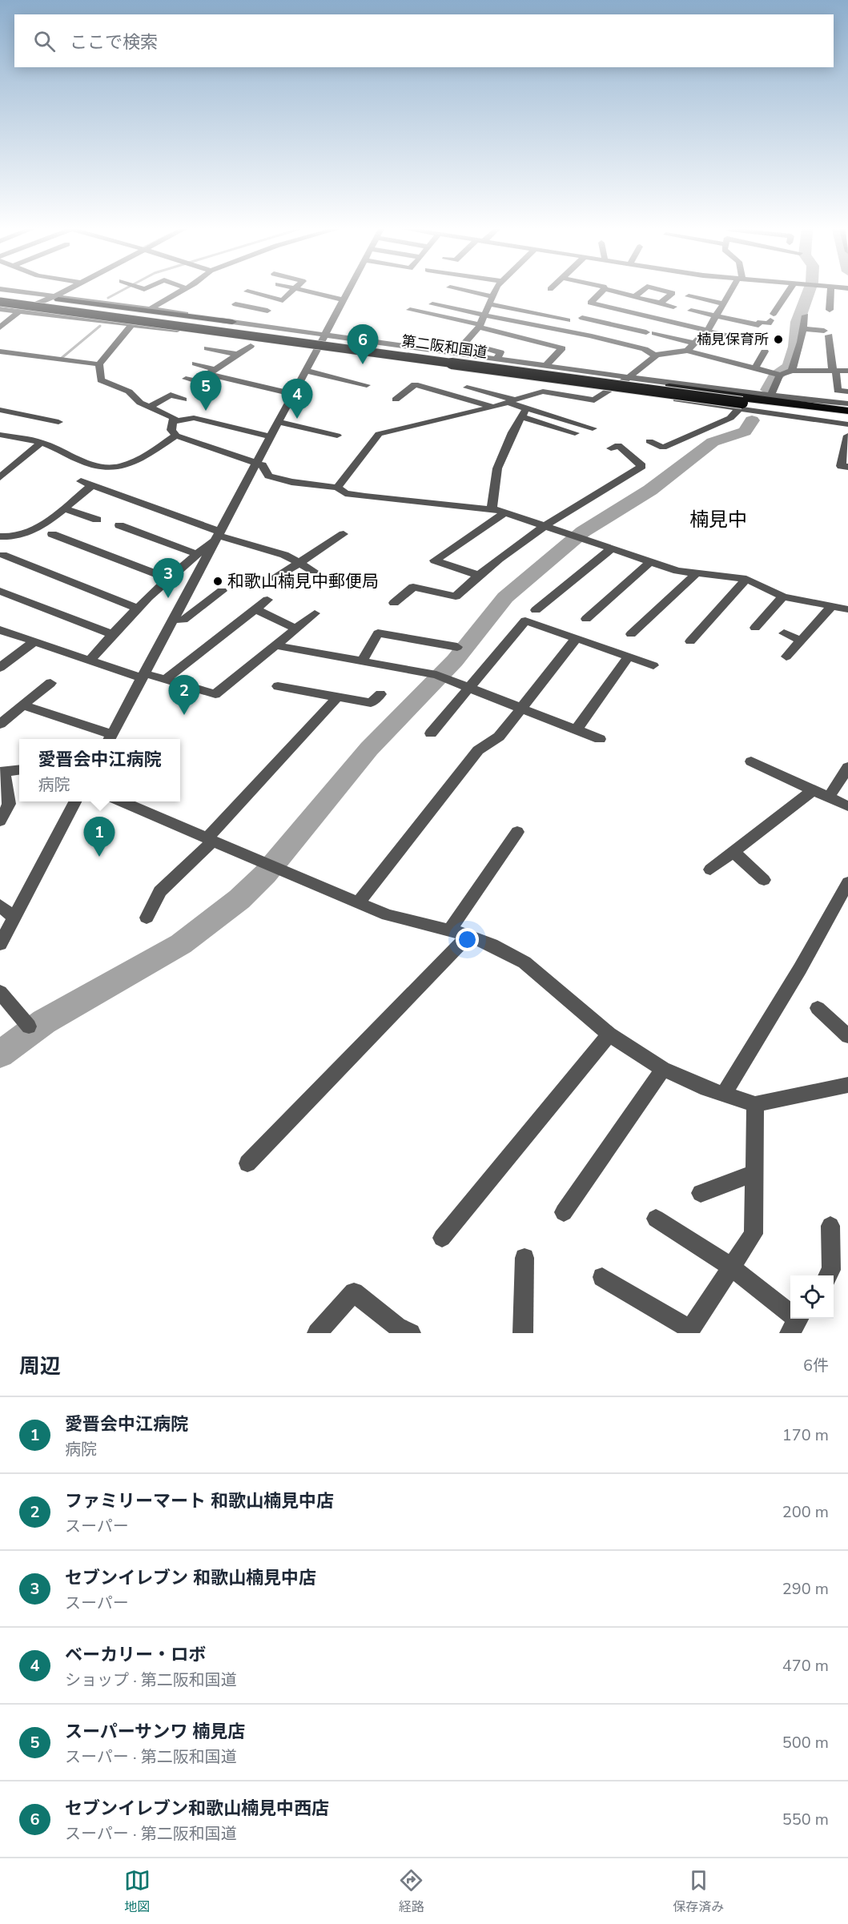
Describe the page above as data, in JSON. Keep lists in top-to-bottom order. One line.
{"streets":{"highway":["第二阪和国道"]},"districts":["楠見中"],"places":["楠見保育所","和歌山楠見中郵便局"],"page":{"search":"ここで検索","pins":["6","5","4","3","2","1"],"popup":["愛晋会中江病院","病院"],"heading":["周辺","6件"],"list":[{"mark":"1","name":"愛晋会中江病院","note":"病院","value":"170 m"},{"mark":"2","name":"ファミリーマート 和歌山楠見中店","note":"スーパー","value":"200 m"},{"mark":"3","name":"セブンイレブン 和歌山楠見中店","note":"スーパー","value":"290 m"},{"mark":"4","name":"ベーカリー・ロボ","note":"ショップ · 第二阪和国道","value":"470 m"},{"mark":"5","name":"スーパーサンワ 楠見店","note":"スーパー · 第二阪和国道","value":"500 m"},{"mark":"6","name":"セブンイレブン和歌山楠見中西店","note":"スーパー · 第二阪和国道","value":"550 m"}],"nav":["地図","経路","保存済み"]}}
